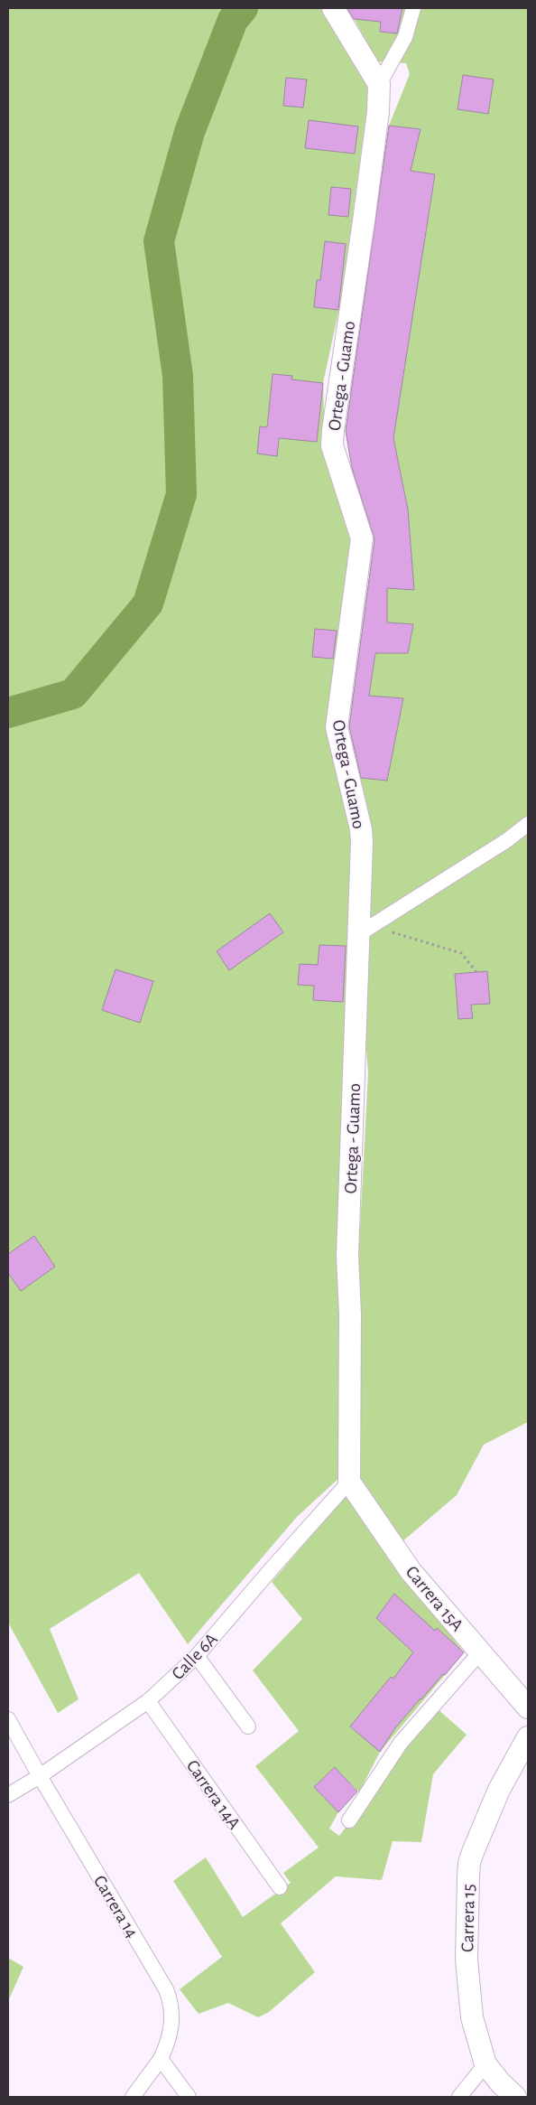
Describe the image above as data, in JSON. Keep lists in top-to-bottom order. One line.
{"streets":{"street":["Ortega - Guamo","Carrera 15A","Calle 6A","Carrera 14A","Carrera 14","Carrera 15"]},"crossings":[["Ortega - Guamo","Carrera 15A"],["Ortega - Guamo","Calle 6A"],["Carrera 15A","Calle 6A"],["Calle 6A","Carrera 14A"],["Calle 6A","Carrera 14"]]}
